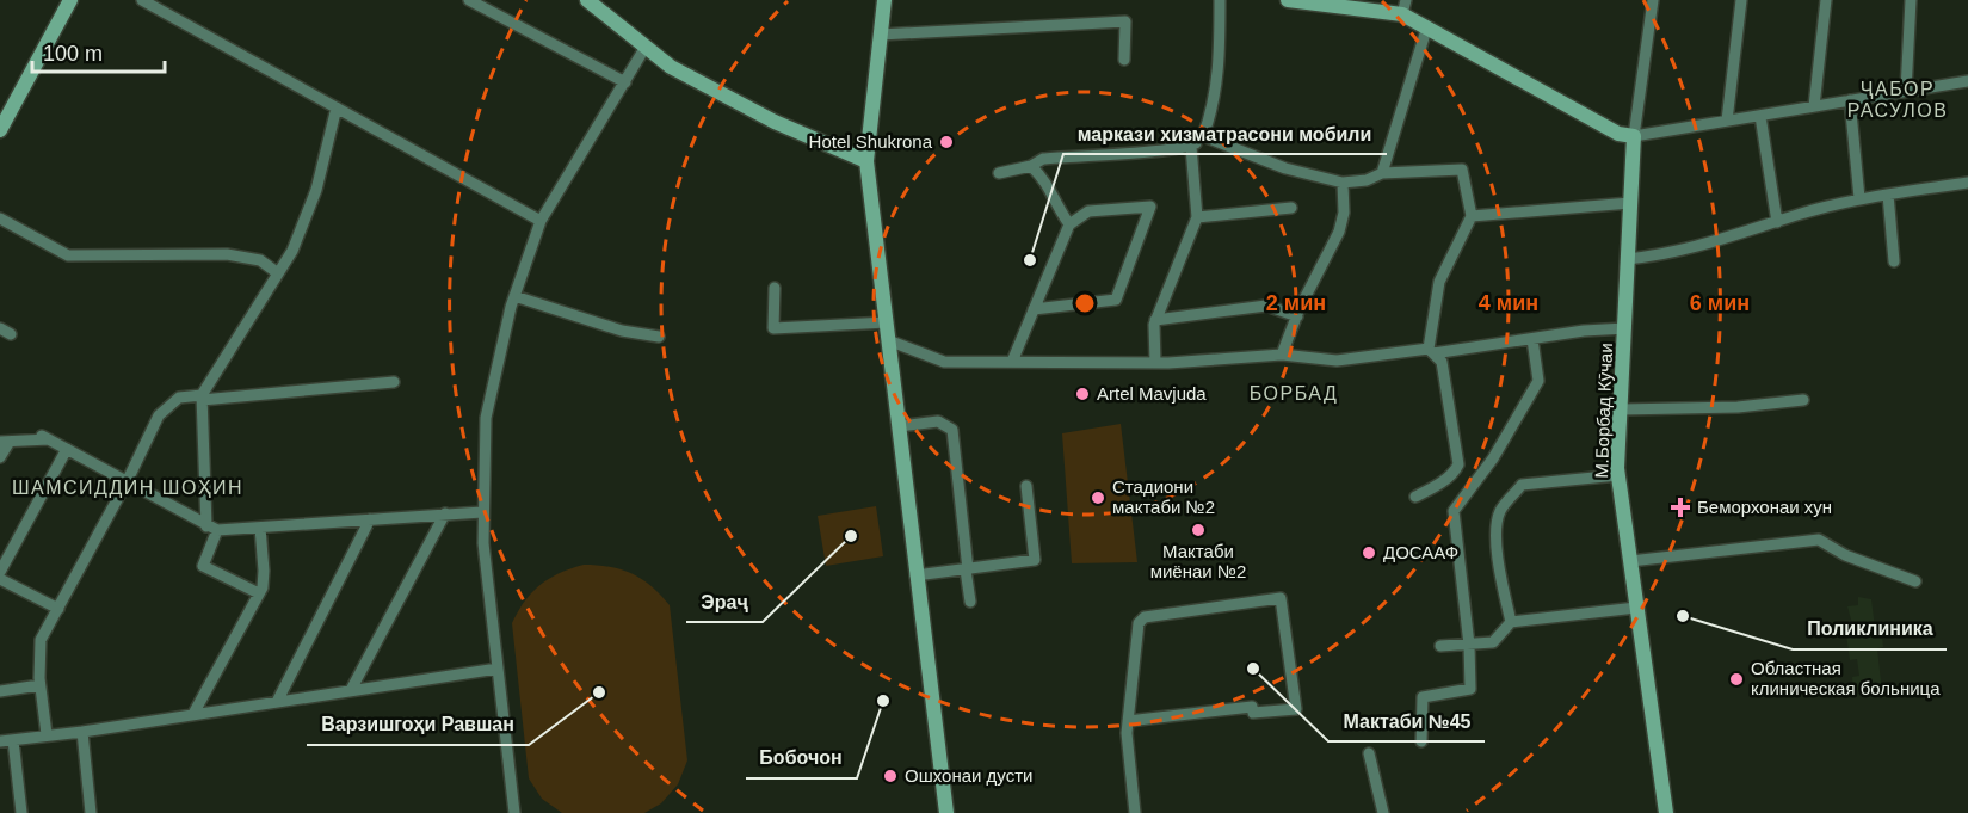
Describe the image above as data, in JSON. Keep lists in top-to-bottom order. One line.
{"streets":{"street":["М.Борбад Кӯчаи"]},"districts":["ҶАБОР РАСУЛОВ","БОРБАД","ШАМСИДДИН ШОҲИН"],"places":{"other":["Hotel Shukrona","маркази хизматрасони мобили","Artel Mavjuda","Стадиони мактаби №2","Мактаби миёнаи №2","Эраҷ","ДОСААФ","Поликлиника","Мактаби №45","Областная клиническая больница","Варзишгоҳи Равшан","Бобочон","Ошхонаи дусти"],"health":["Беморхонаи хун"]},"scale_bar":"100 m","rings":["2 мин","4 мин","6 мин"]}
